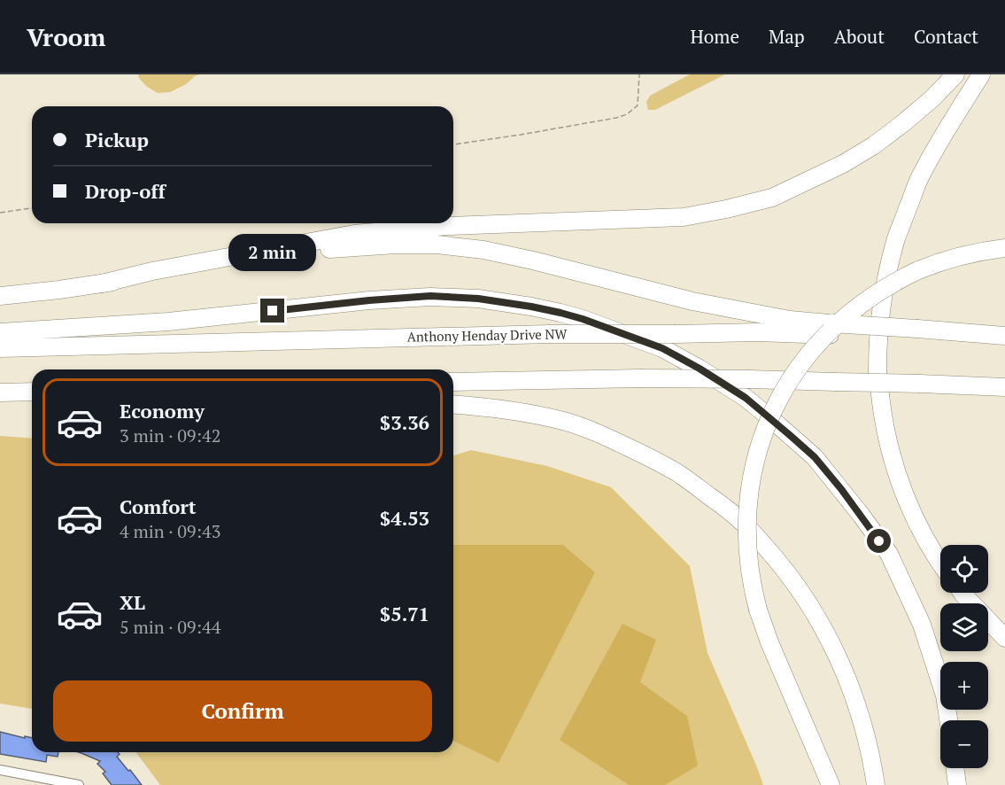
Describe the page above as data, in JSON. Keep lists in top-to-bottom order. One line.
{"streets":{"highway":["Anthony Henday Drive NW"]},"page":{"header":"Vroom","nav":["Home","Map","About","Contact"],"banner":["Pickup","Drop-off"],"bubble":"2 min","list":[{"name":"Economy","note":"3 min · 09:42","value":"$3.36"},{"name":"Comfort","note":"4 min · 09:43","value":"$4.53"},{"name":"XL","note":"5 min · 09:44","value":"$5.71"}],"map_buttons":["+","−"],"buttons":"Confirm"}}
